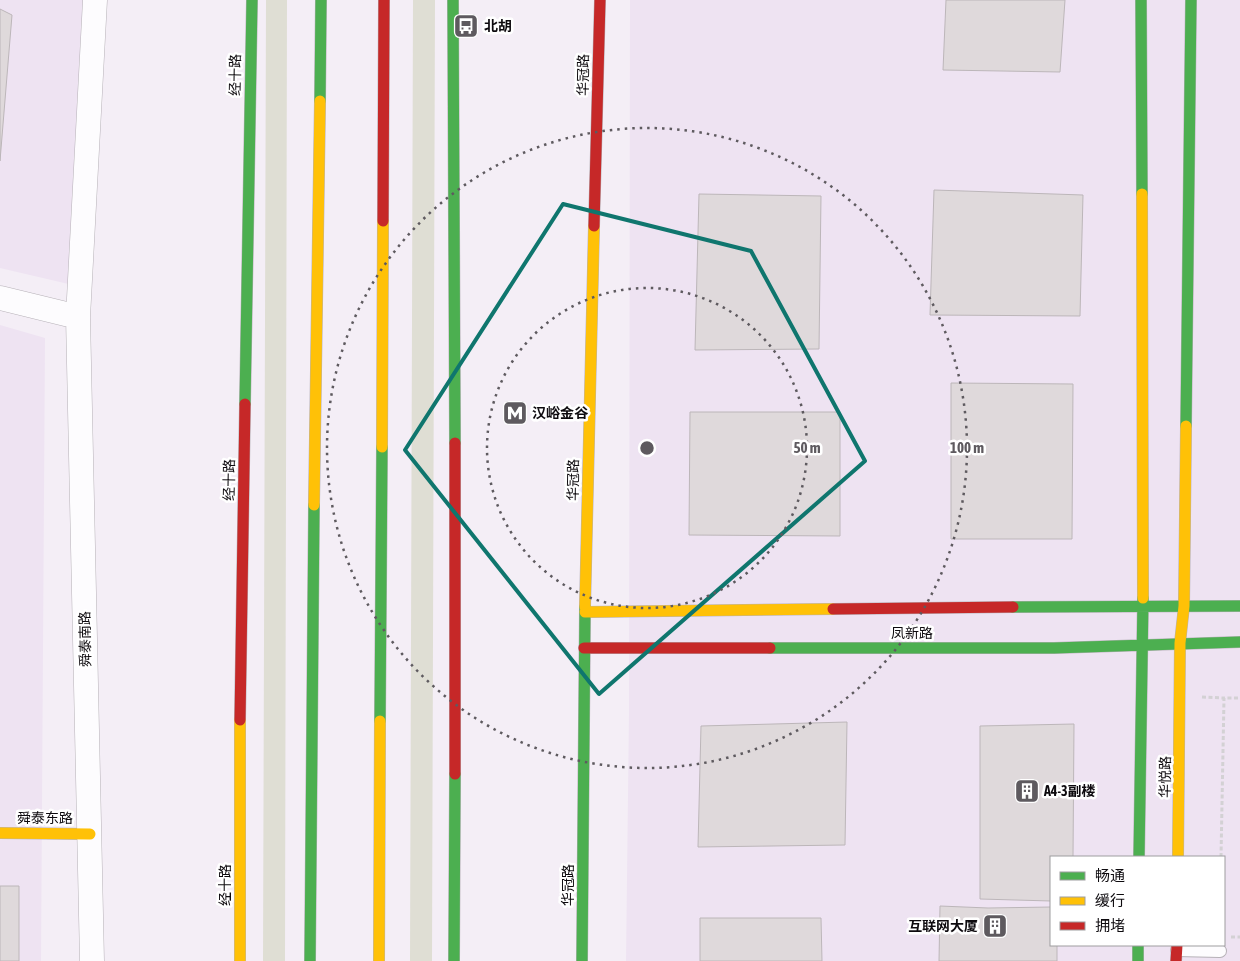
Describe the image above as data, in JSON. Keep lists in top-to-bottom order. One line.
{"streets":{"main road":["经十路","华冠路","凤新路","华悦路","舜泰东路"],"street":["舜泰南路"]},"crossings":[["华冠路","凤新路"],["凤新路","华悦路"],["舜泰南路","舜泰东路"]],"places":{"bus stop":["北胡"],"metro station":["汉峪金谷"],"building":["A4-3副楼","互联网大厦"]},"legend":["畅通","缓行","拥堵"],"rings":["50 m","100 m"]}
